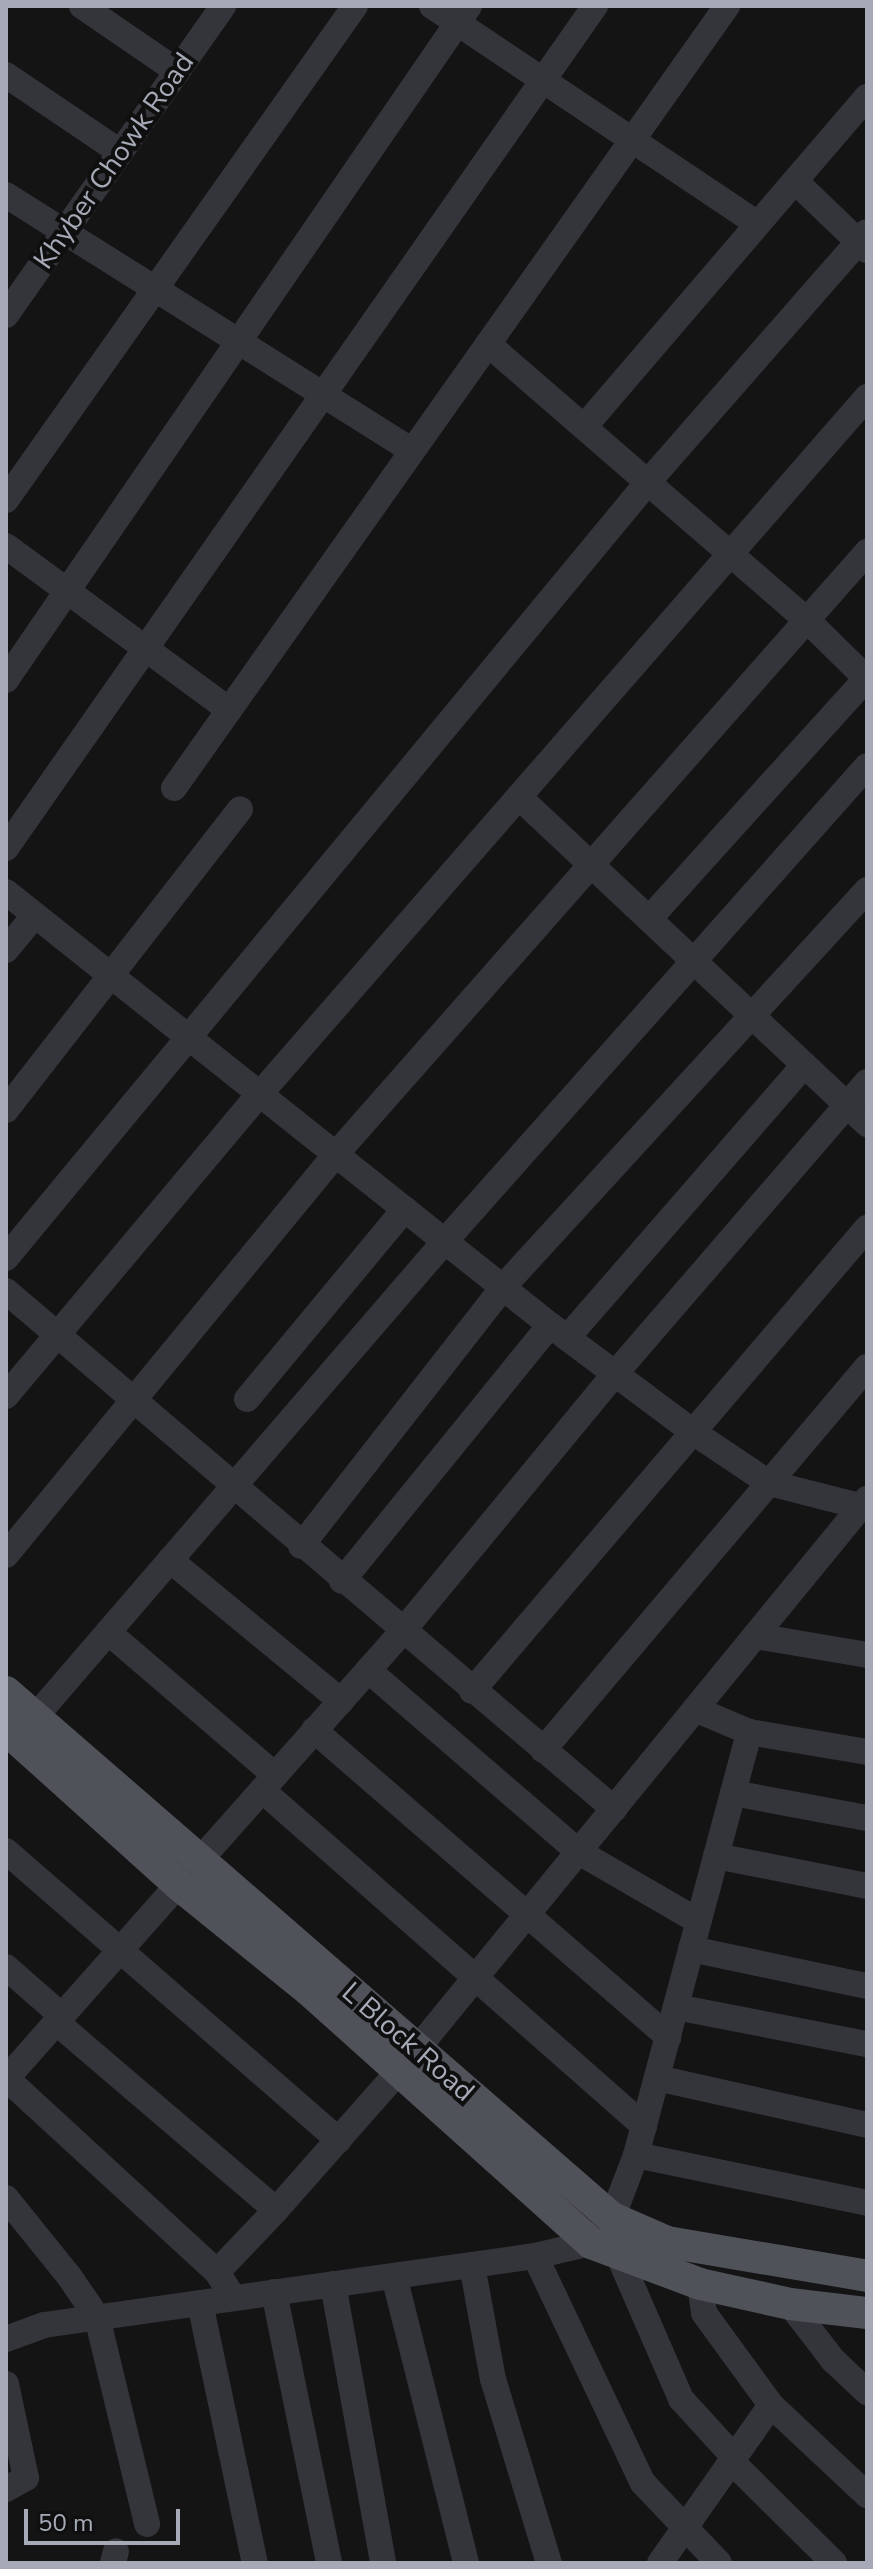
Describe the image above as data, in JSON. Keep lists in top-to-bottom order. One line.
{"streets":{"main road":["L Block Road"],"street":["Khyber Chowk Road"]},"scale_bar":"50 m"}
